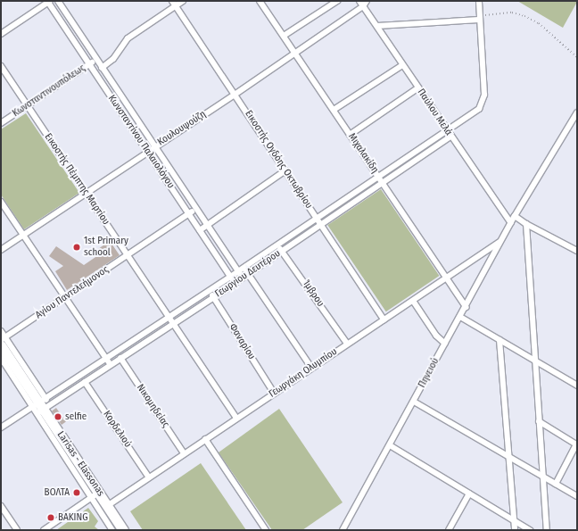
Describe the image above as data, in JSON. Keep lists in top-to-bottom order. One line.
{"streets":{"highway":["Larisas - Elassonas"],"street":["Κωνσταντινουπόλεως","Παύλου Μελά","Κουλουψούζη","Κωνσταντίνου Παλαιολόγου","Μιχαλακίδη","Εικοστής Ογδόης Οκτωβρίου","Εικοστής Πέμπτης Μαρτίου","Γεωργίου Δευτέρου","Αγίου Παντελεήμονος","Ίμβρου","Φαναρίου","Γεωργάκη Ολυμπίου","Πηνειού","Νικομηδείας","Κορδελιού"]},"crossings":[["Κωνσταντινουπόλεως","Κωνσταντίνου Παλαιολόγου"],["Κωνσταντινουπόλεως","Εικοστής Πέμπτης Μαρτίου"],["Παύλου Μελά","Κουλουψούζη"],["Παύλου Μελά","Γεωργίου Δευτέρου"],["Παύλου Μελά","Πηνειού"],["Κουλουψούζη","Κωνσταντίνου Παλαιολόγου"],["Κουλουψούζη","Μιχαλακίδη"],["Κουλουψούζη","Εικοστής Ογδόης Οκτωβρίου"],["Κουλουψούζη","Εικοστής Πέμπτης Μαρτίου"],["Κωνσταντίνου Παλαιολόγου","Γεωργίου Δευτέρου"],["Κωνσταντίνου Παλαιολόγου","Αγίου Παντελεήμονος"],["Μιχαλακίδη","Γεωργίου Δευτέρου"],["Μιχαλακίδη","Γεωργάκη Ολυμπίου"],["Μιχαλακίδη","Πηνειού"],["Εικοστής Ογδόης Οκτωβρίου","Γεωργίου Δευτέρου"],["Εικοστής Ογδόης Οκτωβρίου","Γεωργάκη Ολυμπίου"],["Εικοστής Πέμπτης Μαρτίου","Γεωργίου Δευτέρου"],["Εικοστής Πέμπτης Μαρτίου","Αγίου Παντελεήμονος"],["Εικοστής Πέμπτης Μαρτίου","Γεωργάκη Ολυμπίου"],["Γεωργίου Δευτέρου","Ίμβρου"],["Γεωργίου Δευτέρου","Φαναρίου"],["Γεωργίου Δευτέρου","Νικομηδείας"],["Γεωργίου Δευτέρου","Κορδελιού"],["Γεωργίου Δευτέρου","Larisas - Elassonas"],["Αγίου Παντελεήμονος","Larisas - Elassonas"],["Ίμβρου","Γεωργάκη Ολυμπίου"],["Φαναρίου","Γεωργάκη Ολυμπίου"],["Γεωργάκη Ολυμπίου","Πηνειού"],["Γεωργάκη Ολυμπίου","Νικομηδείας"],["Γεωργάκη Ολυμπίου","Κορδελιού"],["Γεωργάκη Ολυμπίου","Larisas - Elassonas"]],"places":["1st Primary school","selfie","ΒΟΛΤΑ","BAKING"]}
